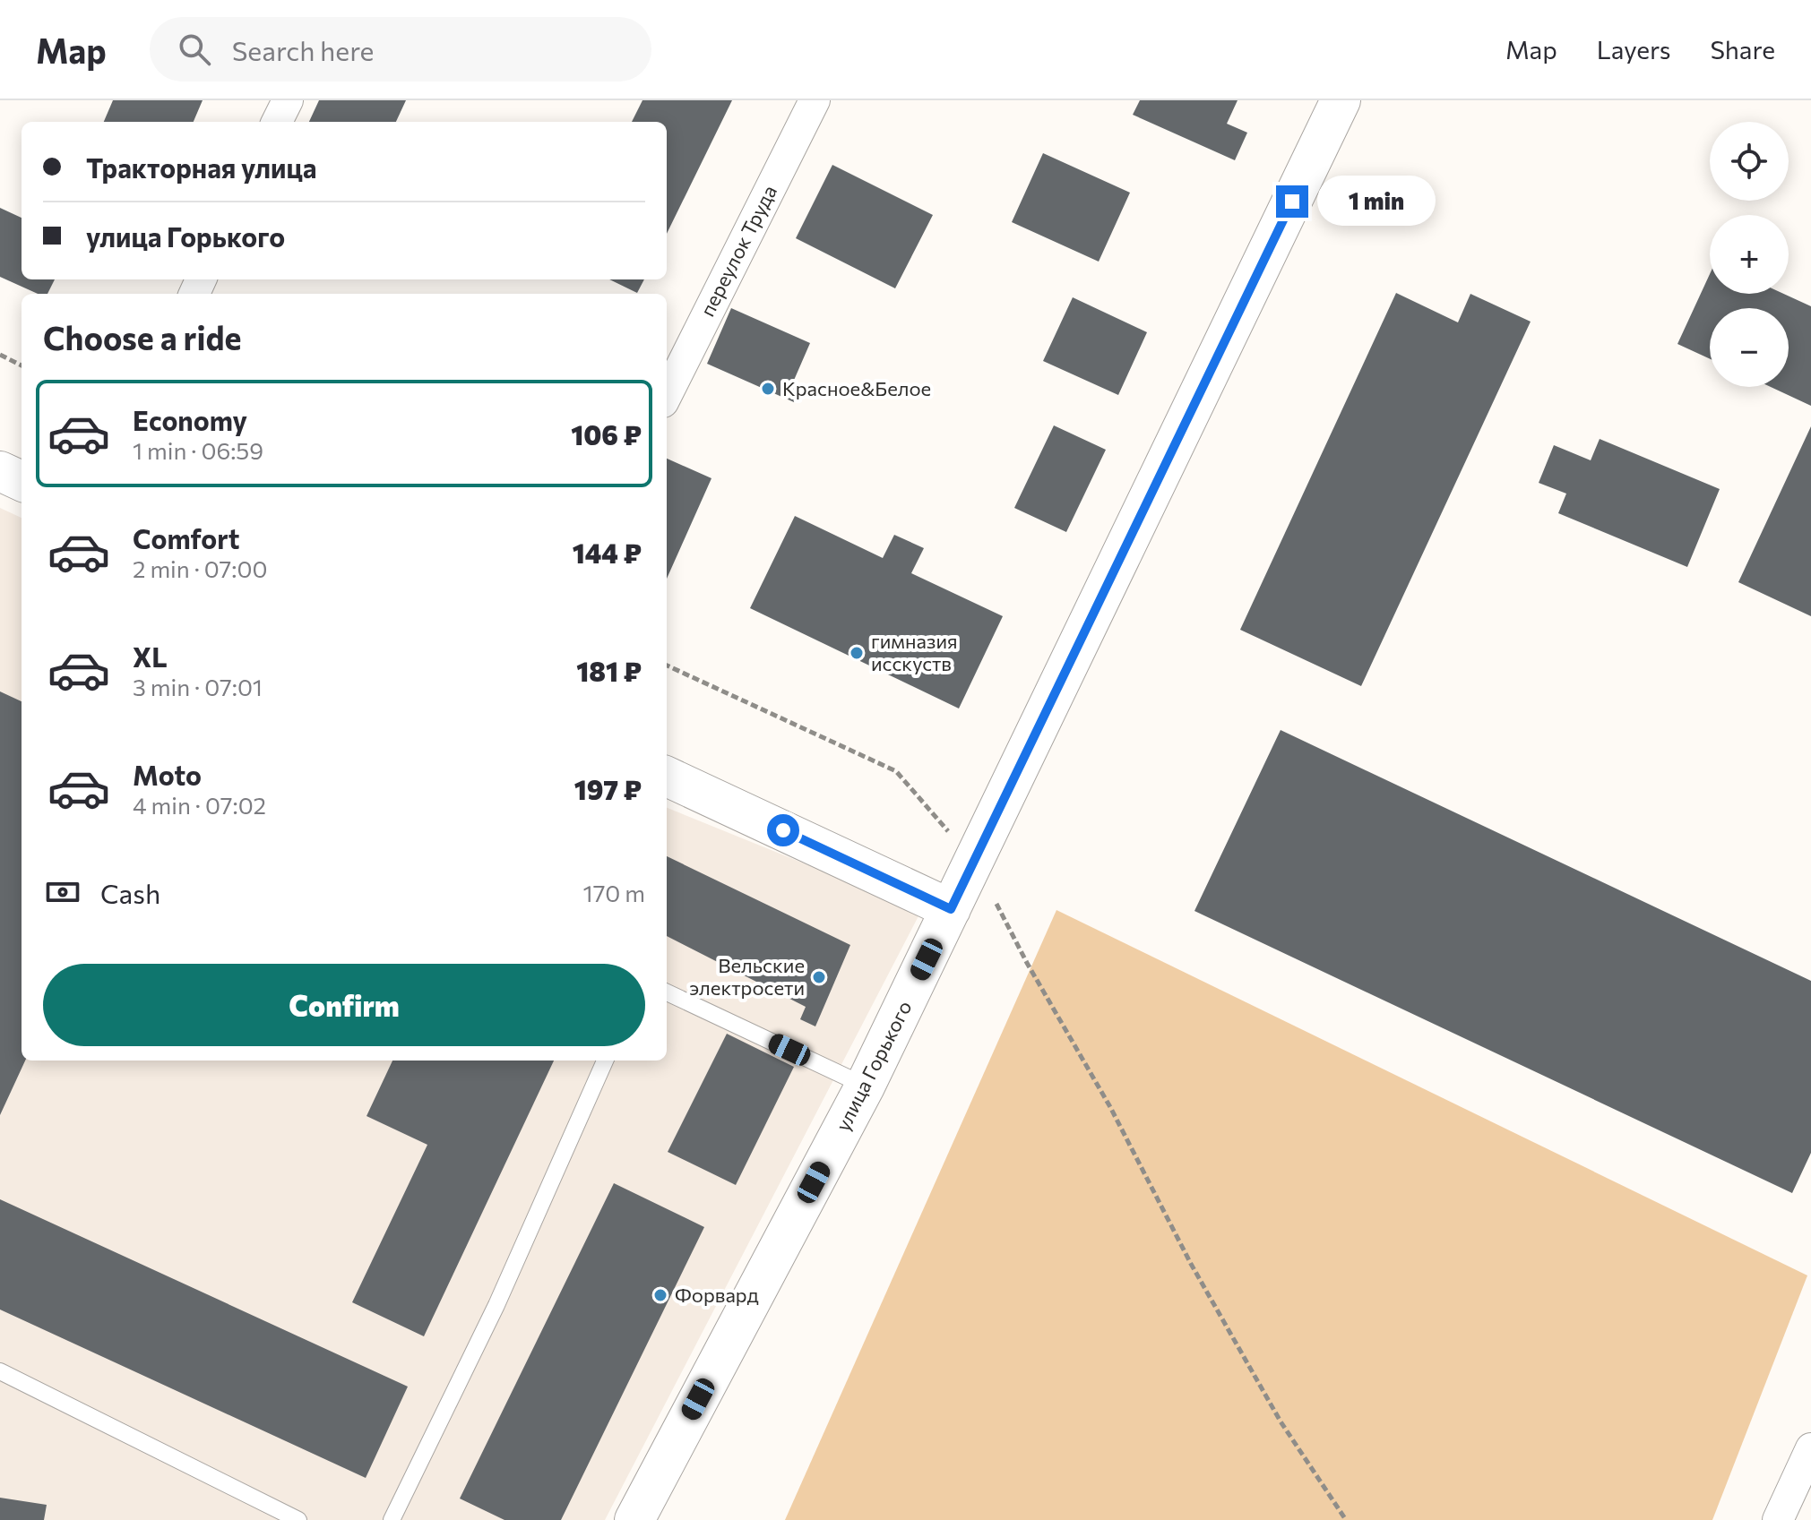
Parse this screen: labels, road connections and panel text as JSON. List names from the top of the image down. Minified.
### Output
{"streets":{"street":["переулок Труда","улица Горького"]},"places":["Красное&Белое","гимназия исскуств","Вельские электросети","Форвард"],"page":{"header":"Map","search":"Search here","nav":["Map","Layers","Share"],"map_buttons":["+","−"],"banner":["Тракторная улица","улица Горького"],"bubble":"1 min","heading":"Choose a ride","list":[{"name":"Economy","note":"1 min · 06:59","value":"106 ₽"},{"name":"Comfort","note":"2 min · 07:00","value":"144 ₽"},{"name":"XL","note":"3 min · 07:01","value":"181 ₽"},{"name":"Moto","note":"4 min · 07:02","value":"197 ₽"}],"pay":["Cash","170 m"],"buttons":"Confirm"}}
